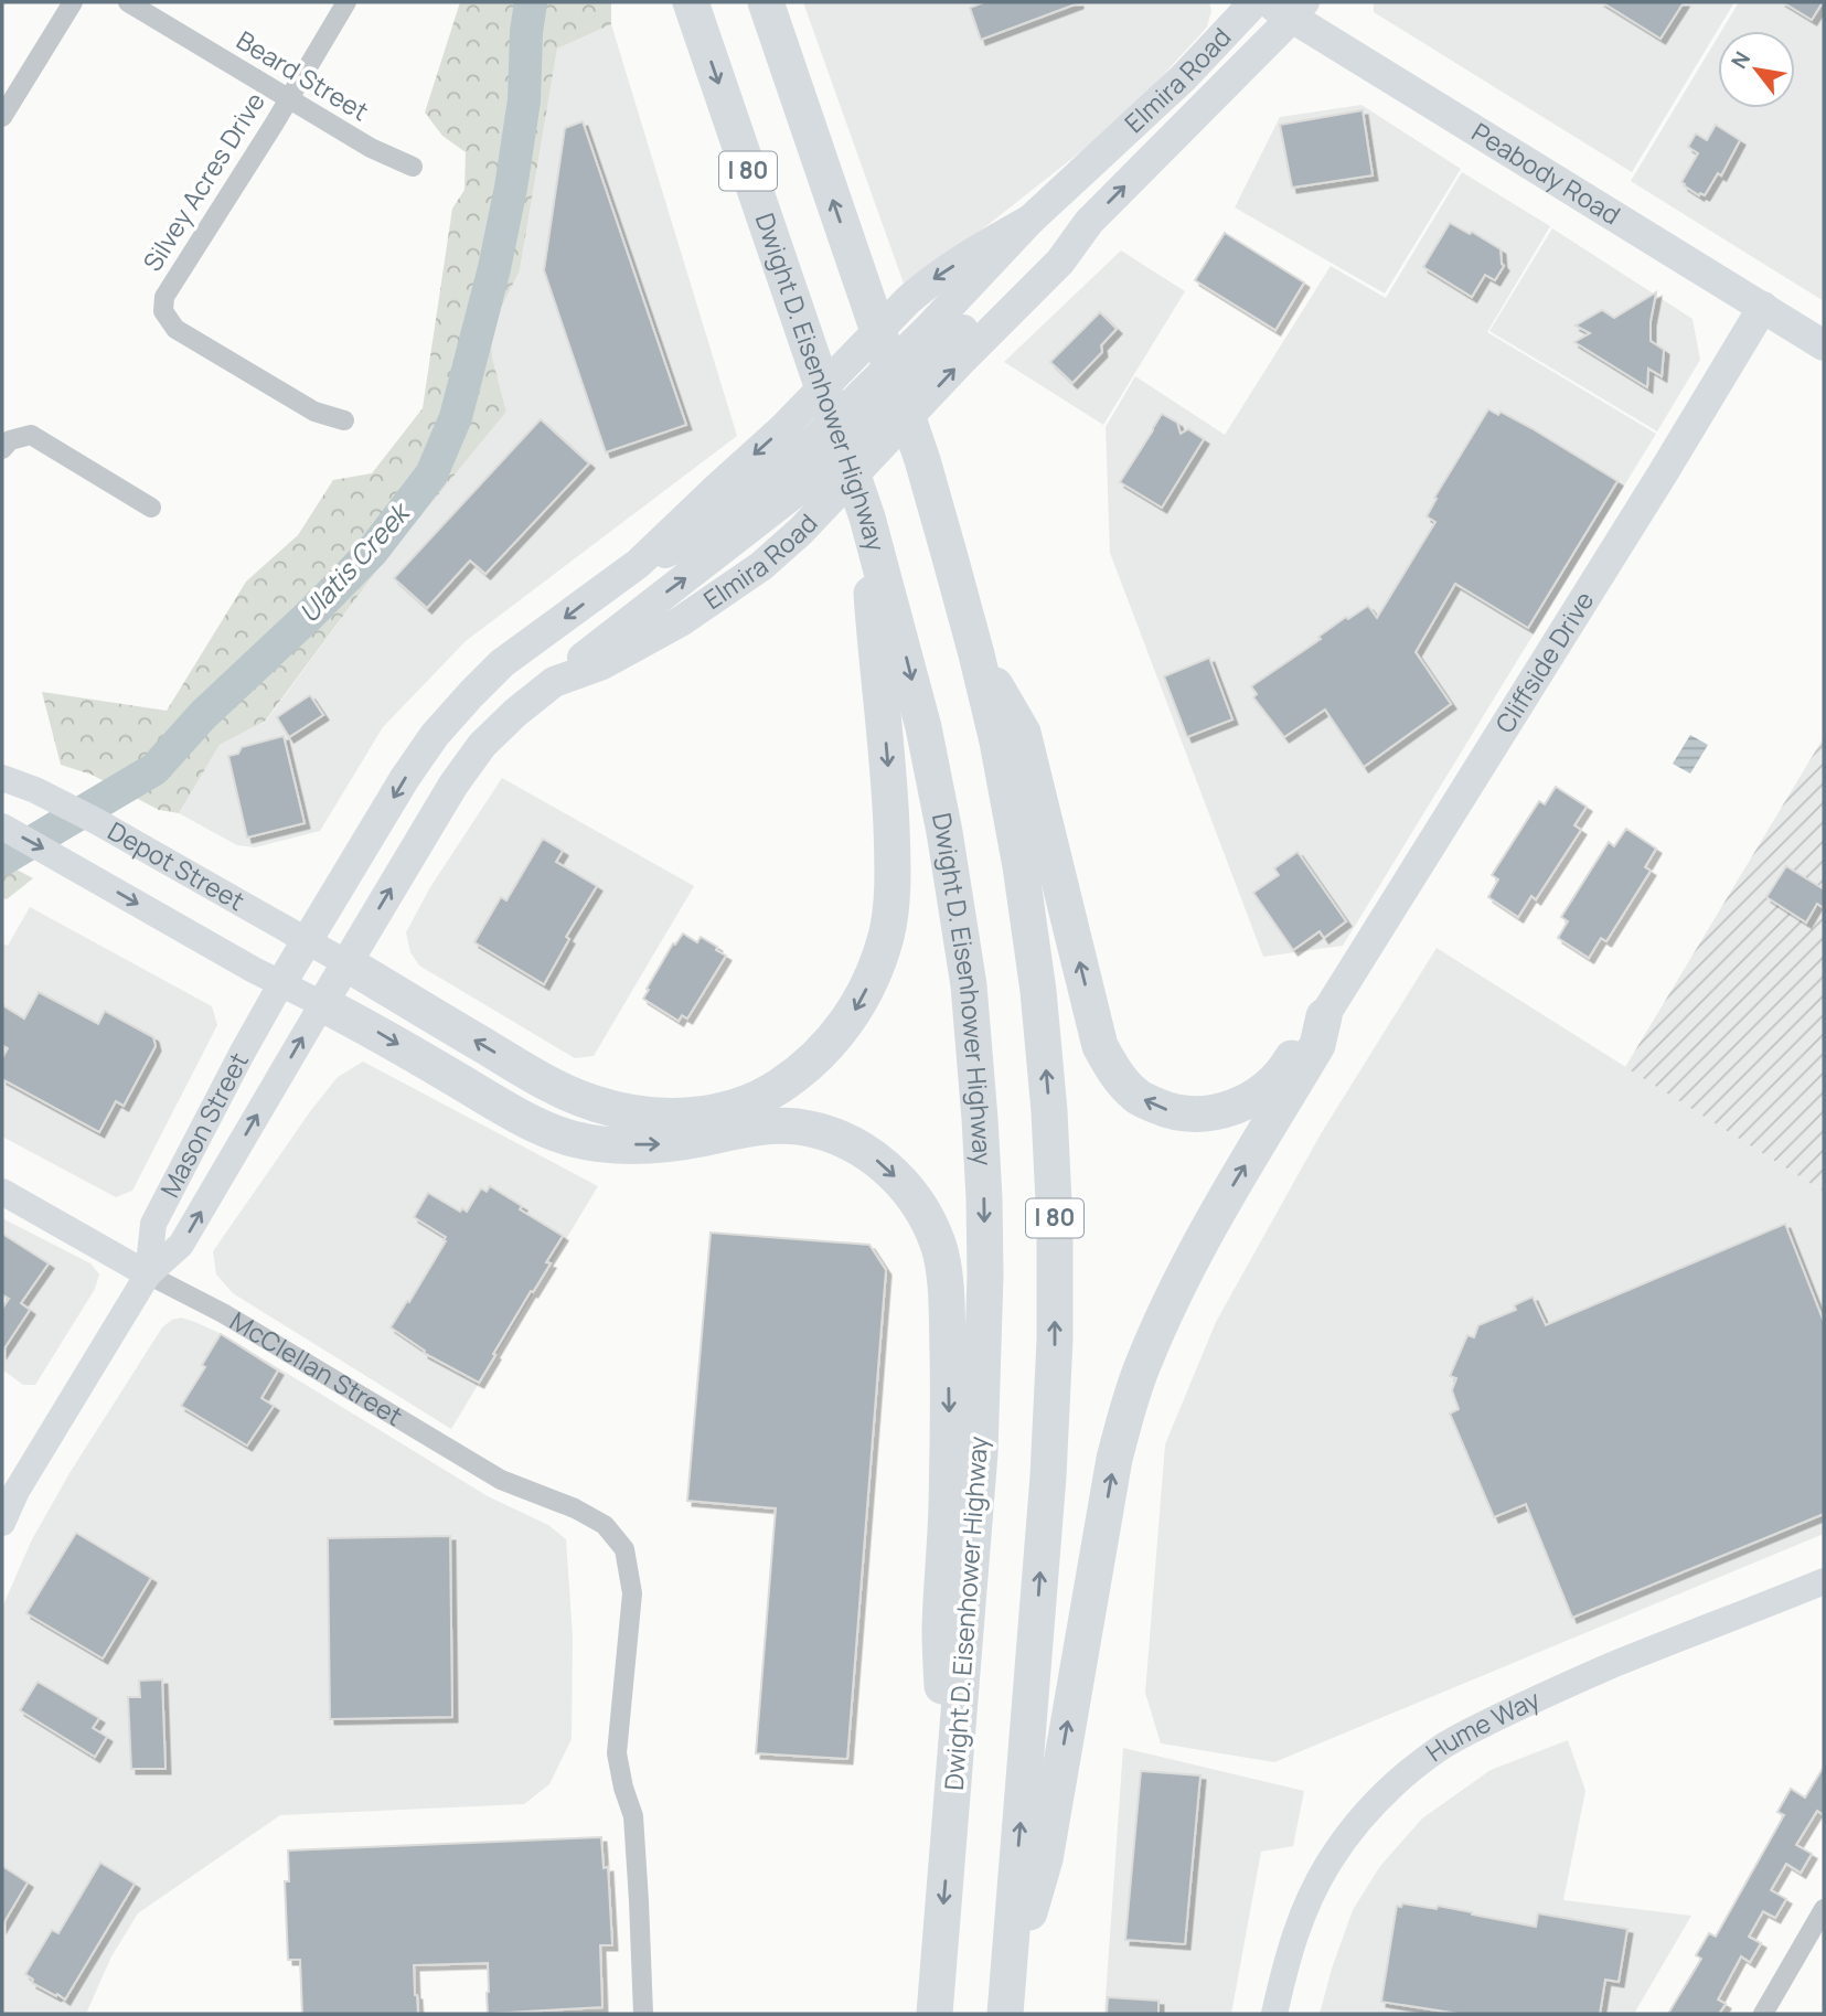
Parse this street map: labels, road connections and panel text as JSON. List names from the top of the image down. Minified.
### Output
{"streets":{"highway":["I 80","Dwight D. Eisenhower Highway"],"main road":["Elmira Road","Peabody Road","Cliffside Drive","Depot Street","Mason Street","McClellan Street","Hume Way"],"street":["Beard Street","Silvey Acres Drive"]},"crossings":[["Beard Street","Silvey Acres Drive"],["Elmira Road","Peabody Road"],["Elmira Road","Depot Street"],["Elmira Road","Mason Street"],["Peabody Road","Cliffside Drive"],["Depot Street","Mason Street"],["Mason Street","McClellan Street"]],"water":["Ulatis Creek"],"north":"top left"}
